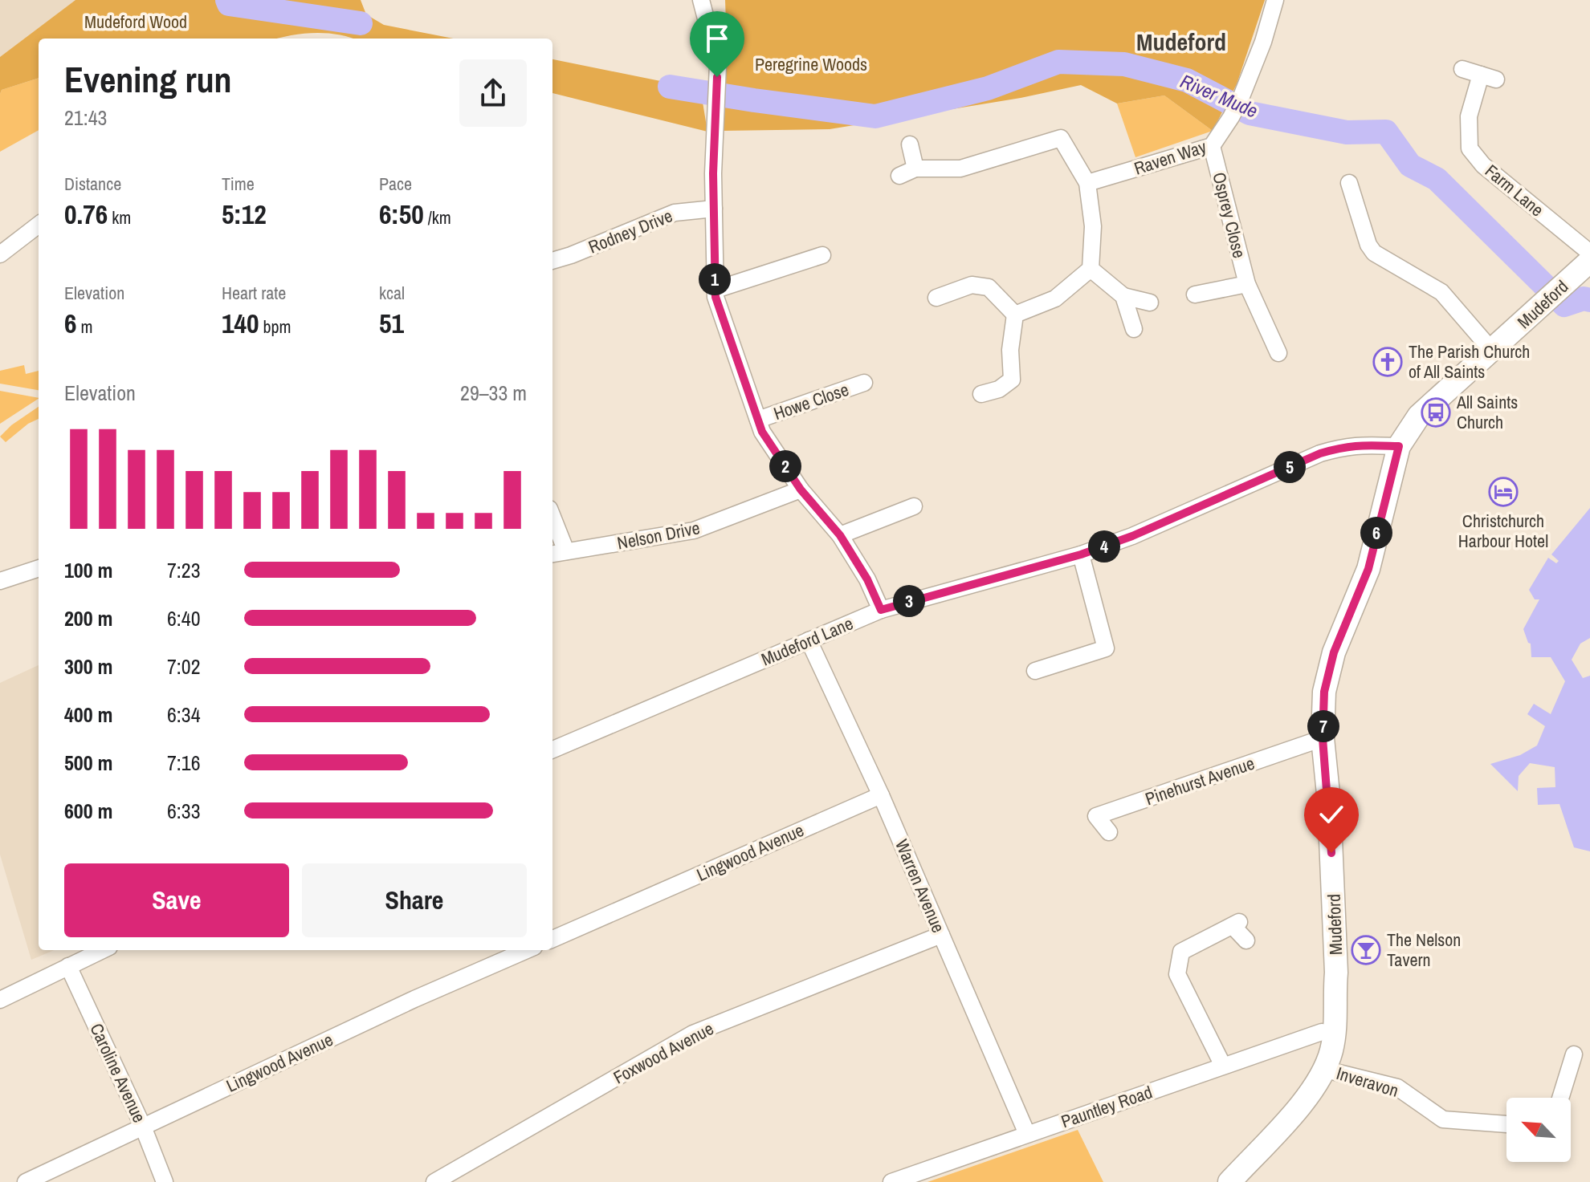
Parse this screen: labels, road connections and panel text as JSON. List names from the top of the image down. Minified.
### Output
{"streets":{"street":["Raven Way","Farm Lane","Osprey Close","Rodney Drive","Mudeford","Howe Close","Nelson Drive","Mudeford Lane","Pinehurst Avenue","Lingwood Avenue","Warren Avenue","Foxwood Avenue","Caroline Avenue","Inveravon","Pauntley Road"]},"crossings":[["Raven Way","Osprey Close"],["Mudeford","Mudeford Lane"],["Mudeford","Pinehurst Avenue"],["Mudeford","Inveravon"],["Mudeford Lane","Warren Avenue"],["Lingwood Avenue","Warren Avenue"],["Lingwood Avenue","Caroline Avenue"],["Warren Avenue","Foxwood Avenue"],["Warren Avenue","Pauntley Road"]],"districts":["Mudeford"],"water":["River Mude"],"parks":["Mudeford Wood","Peregrine Woods"],"places":{"church":["The Parish Church of All Saints"],"bus stop":["All Saints Church"],"hotel":["Christchurch Harbour Hotel"],"bar":["The Nelson Tavern"]},"north":"top left","page":{"heading":["Evening run","21:43"],"stats":[["Distance","0.76 km"],["Time","5:12"],["Pace","6:50 /km"],["Elevation","6 m"],["Heart rate","140 bpm"],["kcal","51"]],"pins":["1","2","5","6","4","3","7"],"chart":["Elevation","29–33 m"],"list":[{"name":"100 m","note":"7:23"},{"name":"200 m","note":"6:40"},{"name":"300 m","note":"7:02"},{"name":"400 m","note":"6:34"},{"name":"500 m","note":"7:16"},{"name":"600 m","note":"6:33"}],"buttons":["Save","Share"]}}
